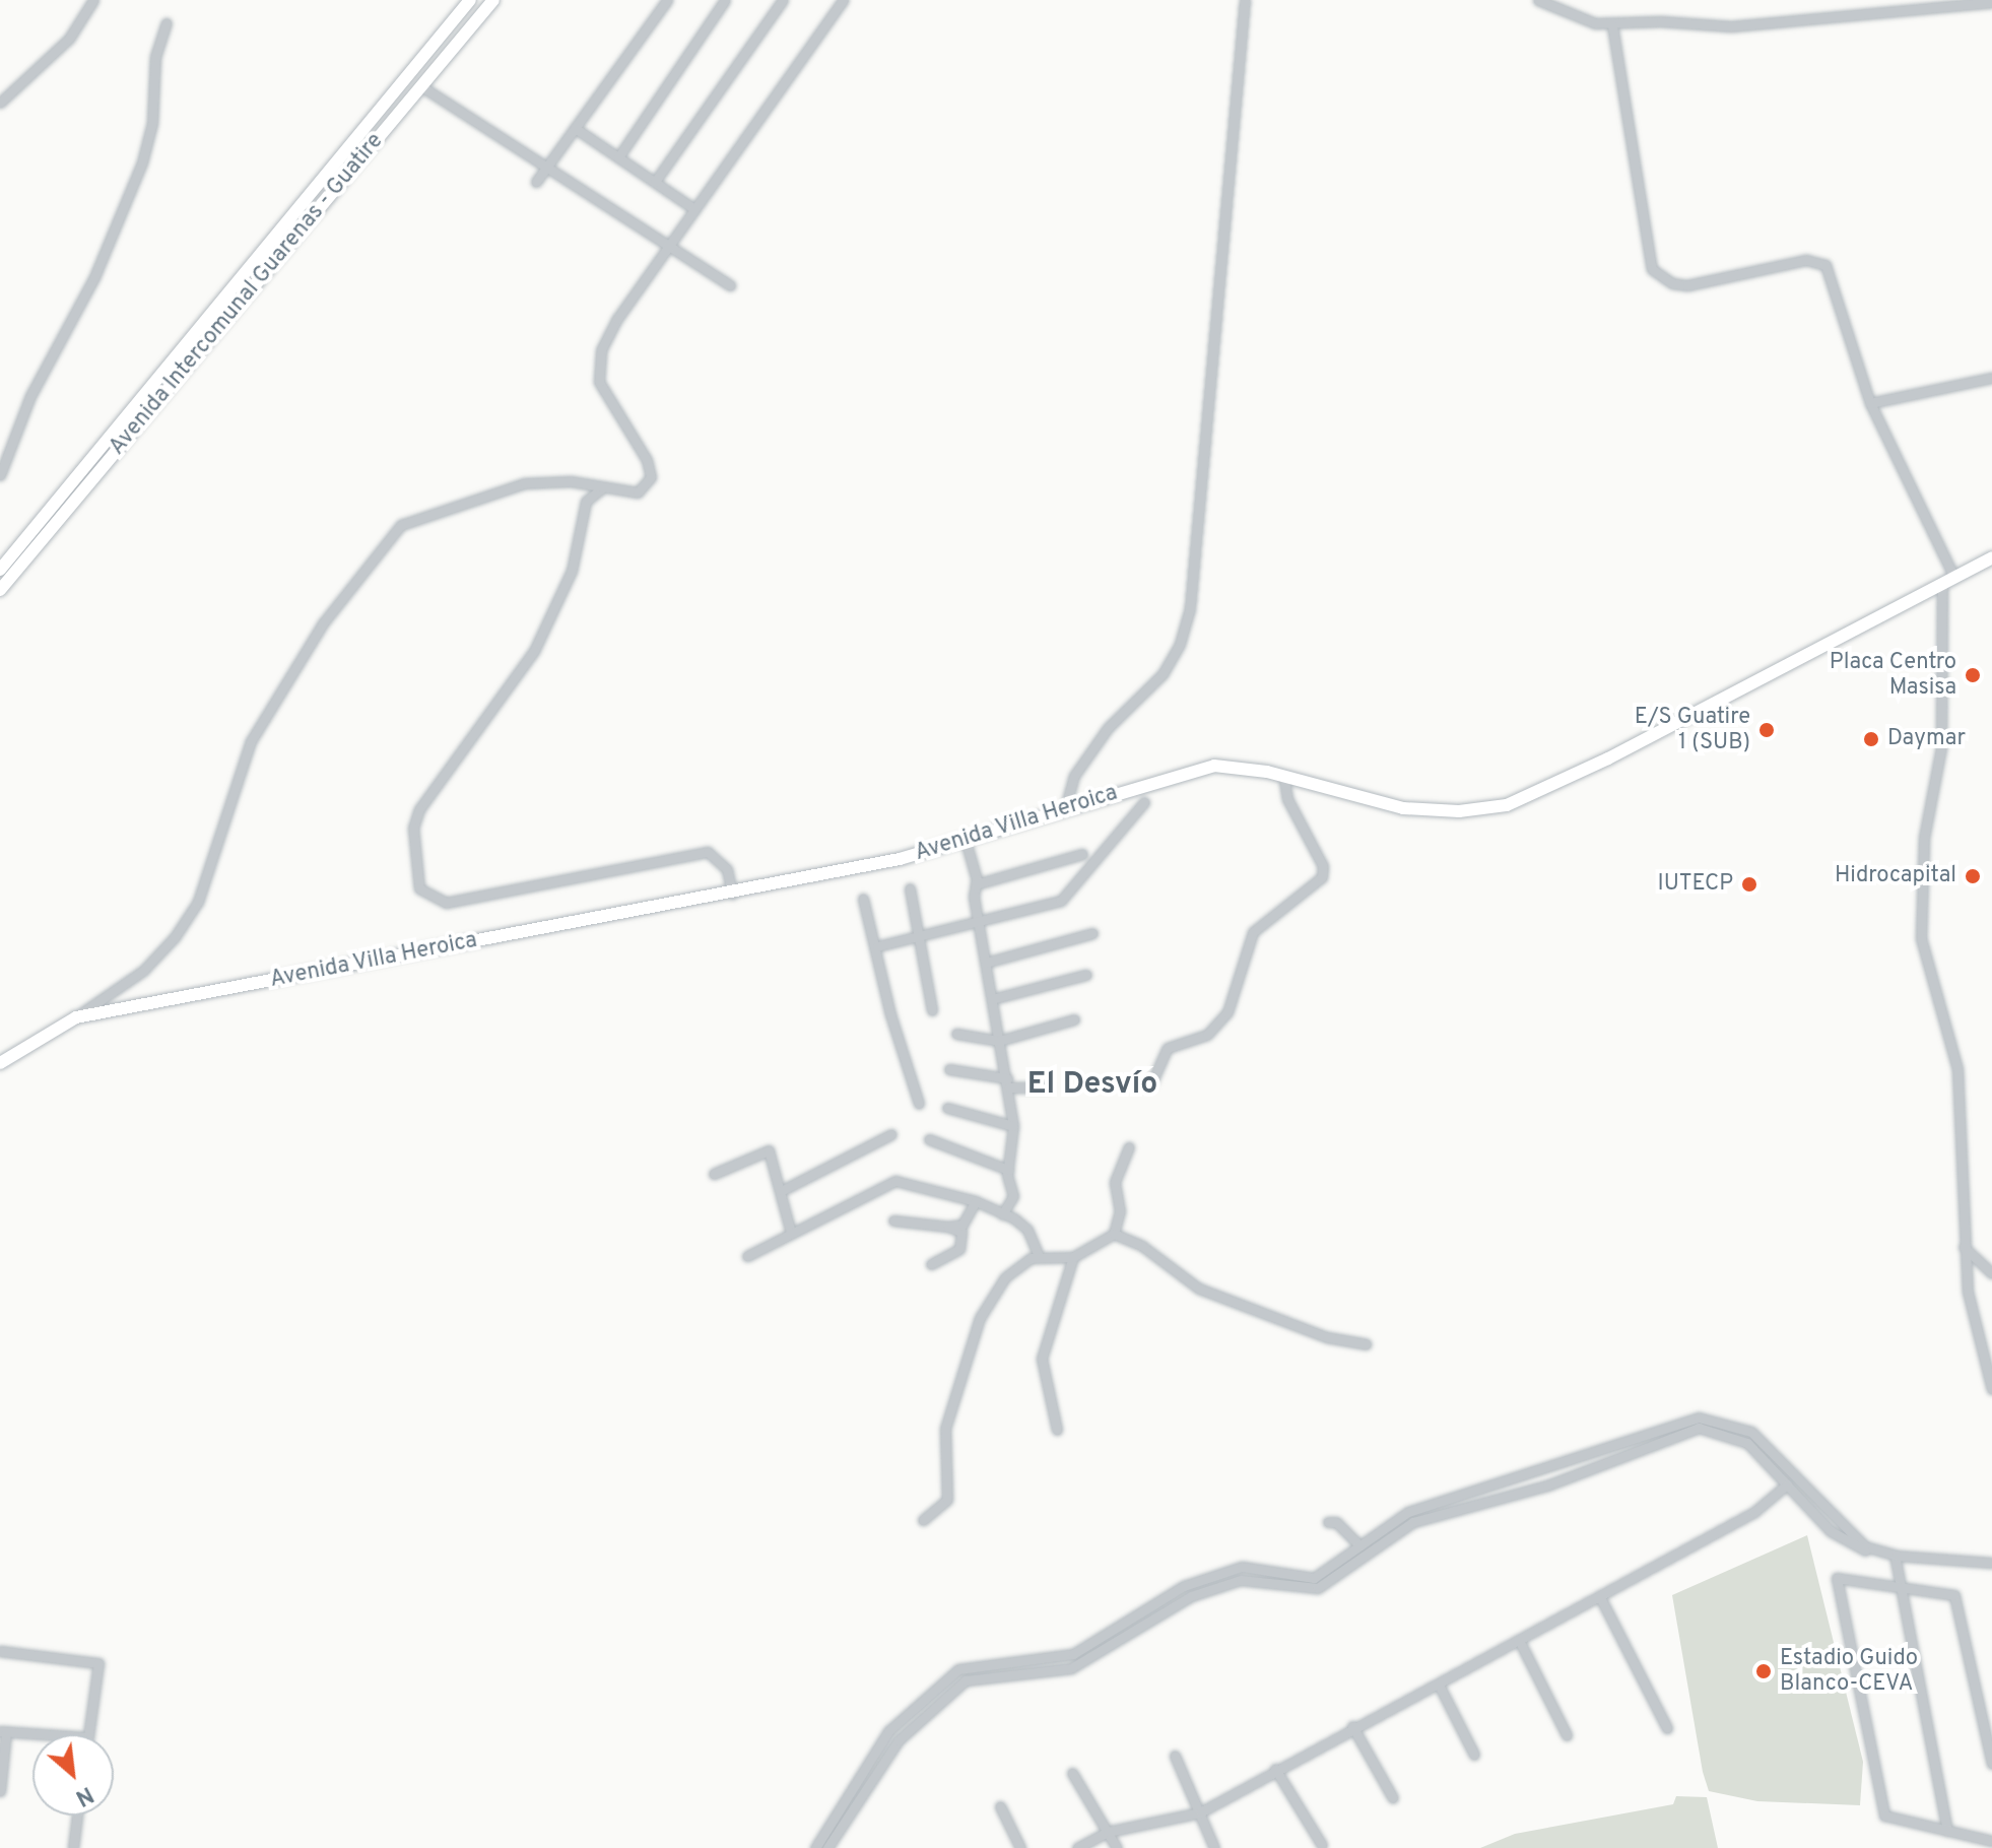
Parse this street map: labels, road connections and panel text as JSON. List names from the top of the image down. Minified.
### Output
{"streets":{"main road":["Avenida Intercomunal Guarenas - Guatire","Avenida Villa Heroica"]},"districts":["El Desvío"],"places":["Placa Centro Masisa","E/S Guatire 1 (SUB)","Daymar","Hidrocapital","IUTECP","Estadio Guido Blanco-CEVA"],"north":"bottom right"}
